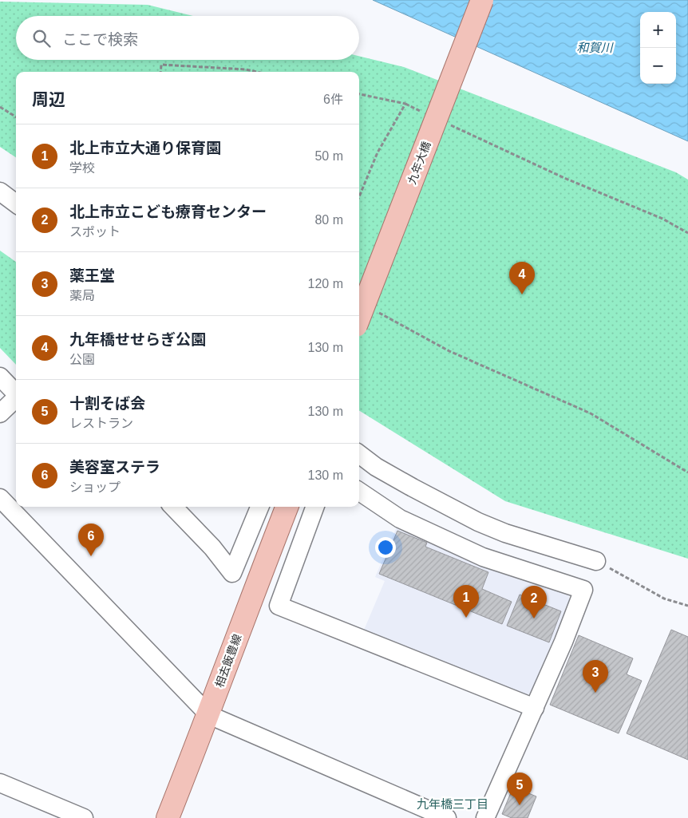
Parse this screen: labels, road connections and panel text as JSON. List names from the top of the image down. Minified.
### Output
{"streets":{"main road":["九年大橋","相去飯豊線"]},"districts":["九年橋三丁目"],"water":["和賀川"],"page":{"map_buttons":["+","−"],"search":"ここで検索","heading":["周辺","6件"],"list":[{"mark":"1","name":"北上市立大通り保育園","note":"学校","value":"50 m"},{"mark":"2","name":"北上市立こども療育センター","note":"スポット","value":"80 m"},{"mark":"3","name":"薬王堂","note":"薬局","value":"120 m"},{"mark":"4","name":"九年橋せせらぎ公園","note":"公園","value":"130 m"},{"mark":"5","name":"十割そば会","note":"レストラン","value":"130 m"},{"mark":"6","name":"美容室ステラ","note":"ショップ","value":"130 m"}],"pins":["4","6","1","2","3","5"]}}
